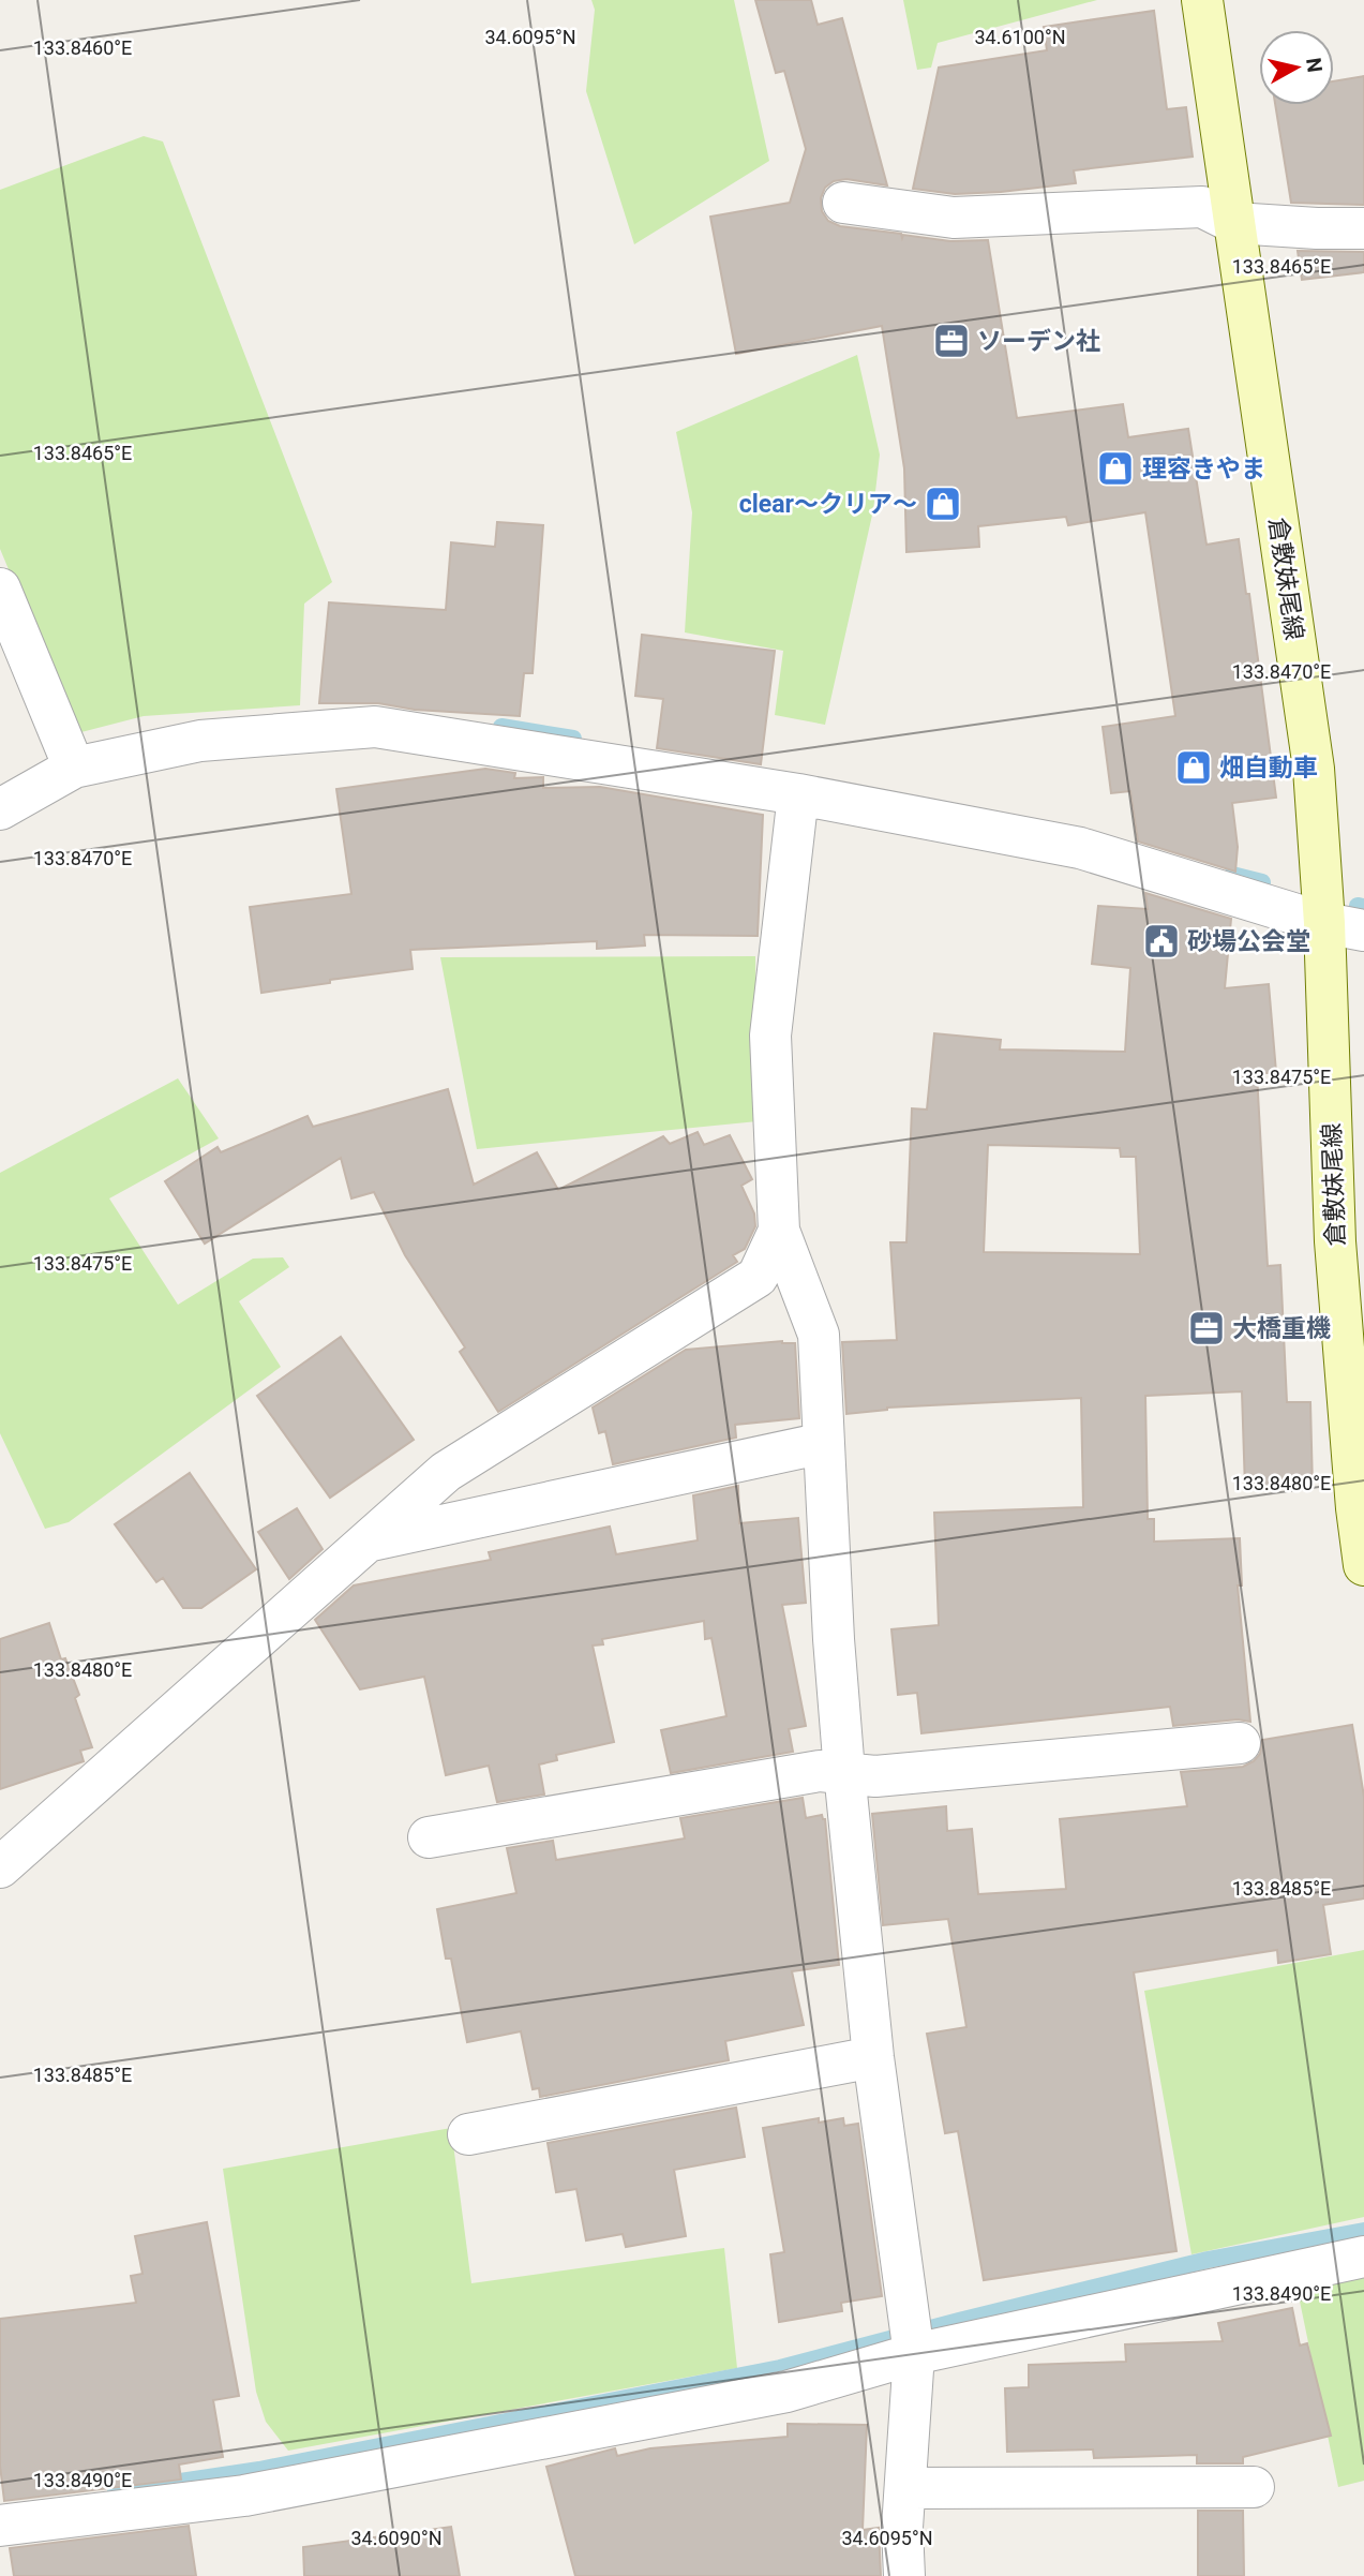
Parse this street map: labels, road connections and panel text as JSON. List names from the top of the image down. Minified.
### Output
{"streets":{"main road":["倉敷妹尾線"]},"places":{"office":["ソーデン社","大橋重機"],"shop":["理容きやま","clear～クリア～","畑自動車"],"public building":["砂場公会堂"]},"north":"right","coordinates":["34.6095°N","34.6100°N","133.8460°E","133.8465°E","133.8470°E","133.8475°E","133.8480°E","133.8485°E","133.8490°E","34.6090°N"]}
